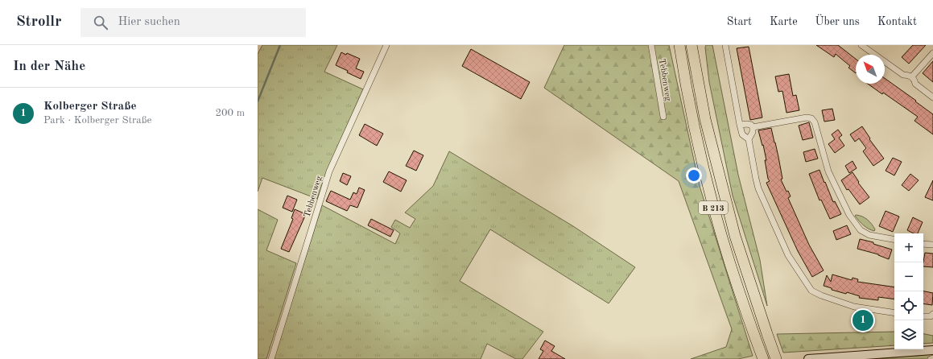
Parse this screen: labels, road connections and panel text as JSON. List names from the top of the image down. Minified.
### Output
{"streets":{"highway":["B 213"],"street":["Tebbenweg"]},"north":"top left","page":{"header":"Strollr","search":"Hier suchen","nav":["Start","Karte","Über uns","Kontakt"],"heading":"In der Nähe","list":[{"mark":"1","name":"Kolberger Straße","note":"Park · Kolberger Straße","value":"200 m"}],"map_buttons":["+","−"],"pins":"1"}}
